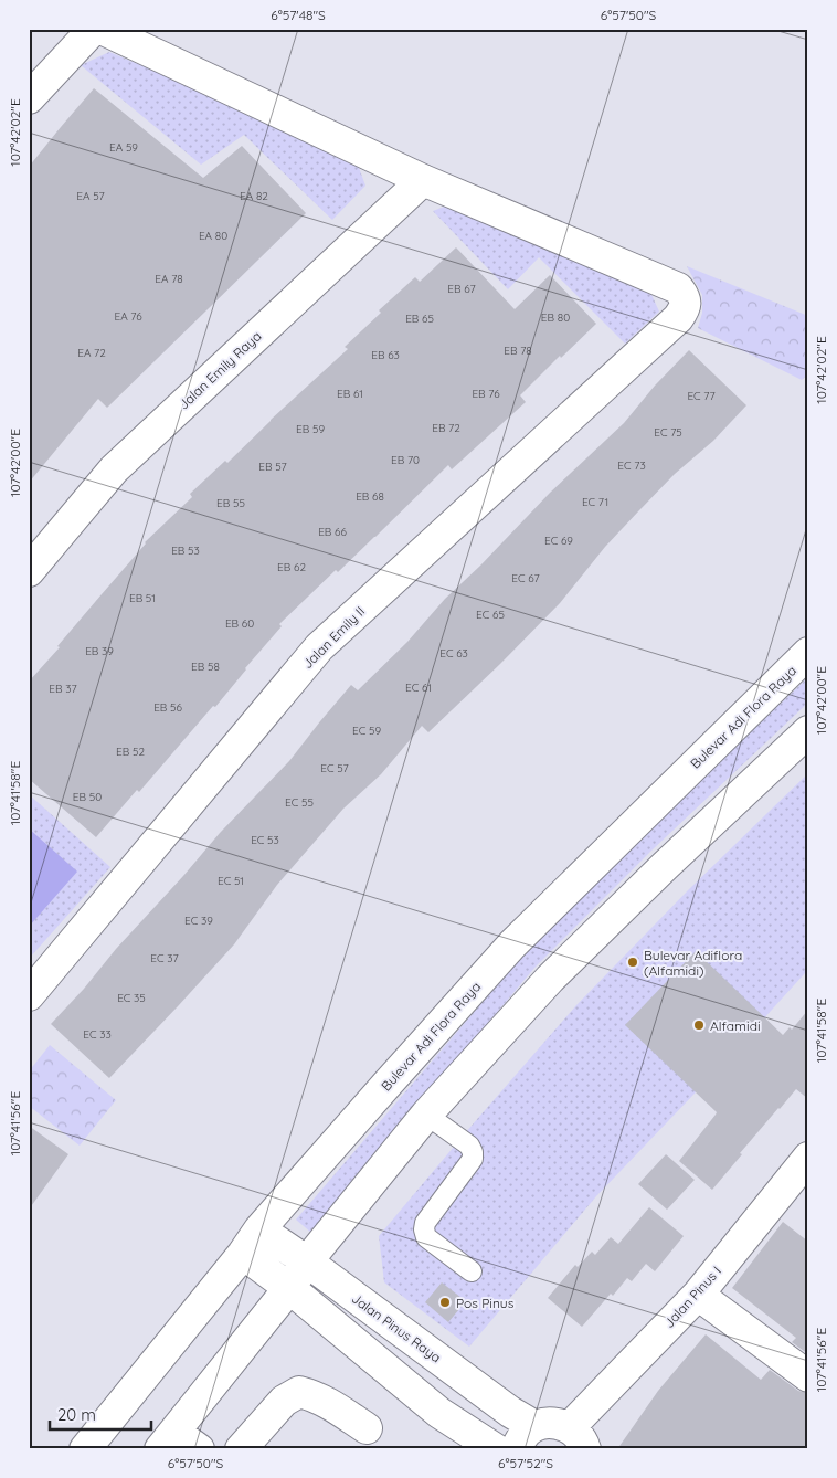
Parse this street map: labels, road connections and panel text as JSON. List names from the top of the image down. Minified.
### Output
{"streets":{"street":["Jalan Emily Raya","Jalan Emily II","Bulevar Adi Flora Raya","Jalan Pinus I","Jalan Pinus Raya"]},"crossings":[["Jalan Emily Raya","Jalan Emily II"],["Bulevar Adi Flora Raya","Jalan Pinus Raya"]],"places":["Bulevar Adiflora (Alfamidi)","Alfamidi","Pos Pinus"],"house_numbers":["EA 59","EA 57","EA 82","EA 80","EA 78","EB 67","EA 76","EB 80","EB 65","EB 78","EA 72","EB 63","EB 61","EB 76","EC 77","EB 72","EB 59","EC 75","EB 70","EC 73","EB 57","EB 68","EC 71","EB 55","EB 66","EC 69","EB 53","EB 62","EC 67","EB 51","EC 65","EB 60","EB 39","EC 63","EB 58","EC 61","EB 37","EB 56","EC 59","EB 52","EC 57","EB 50","EC 55","EC 53","EC 51","EC 39","EC 37","EC 35","EC 33"],"scale_bar":"20 m","coordinates":["6°57'48\"S","6°57'50\"S","107°42'02\"E","107°42'00\"E","107°41'58\"E","107°41'56\"E","6°57'52\"S"]}
